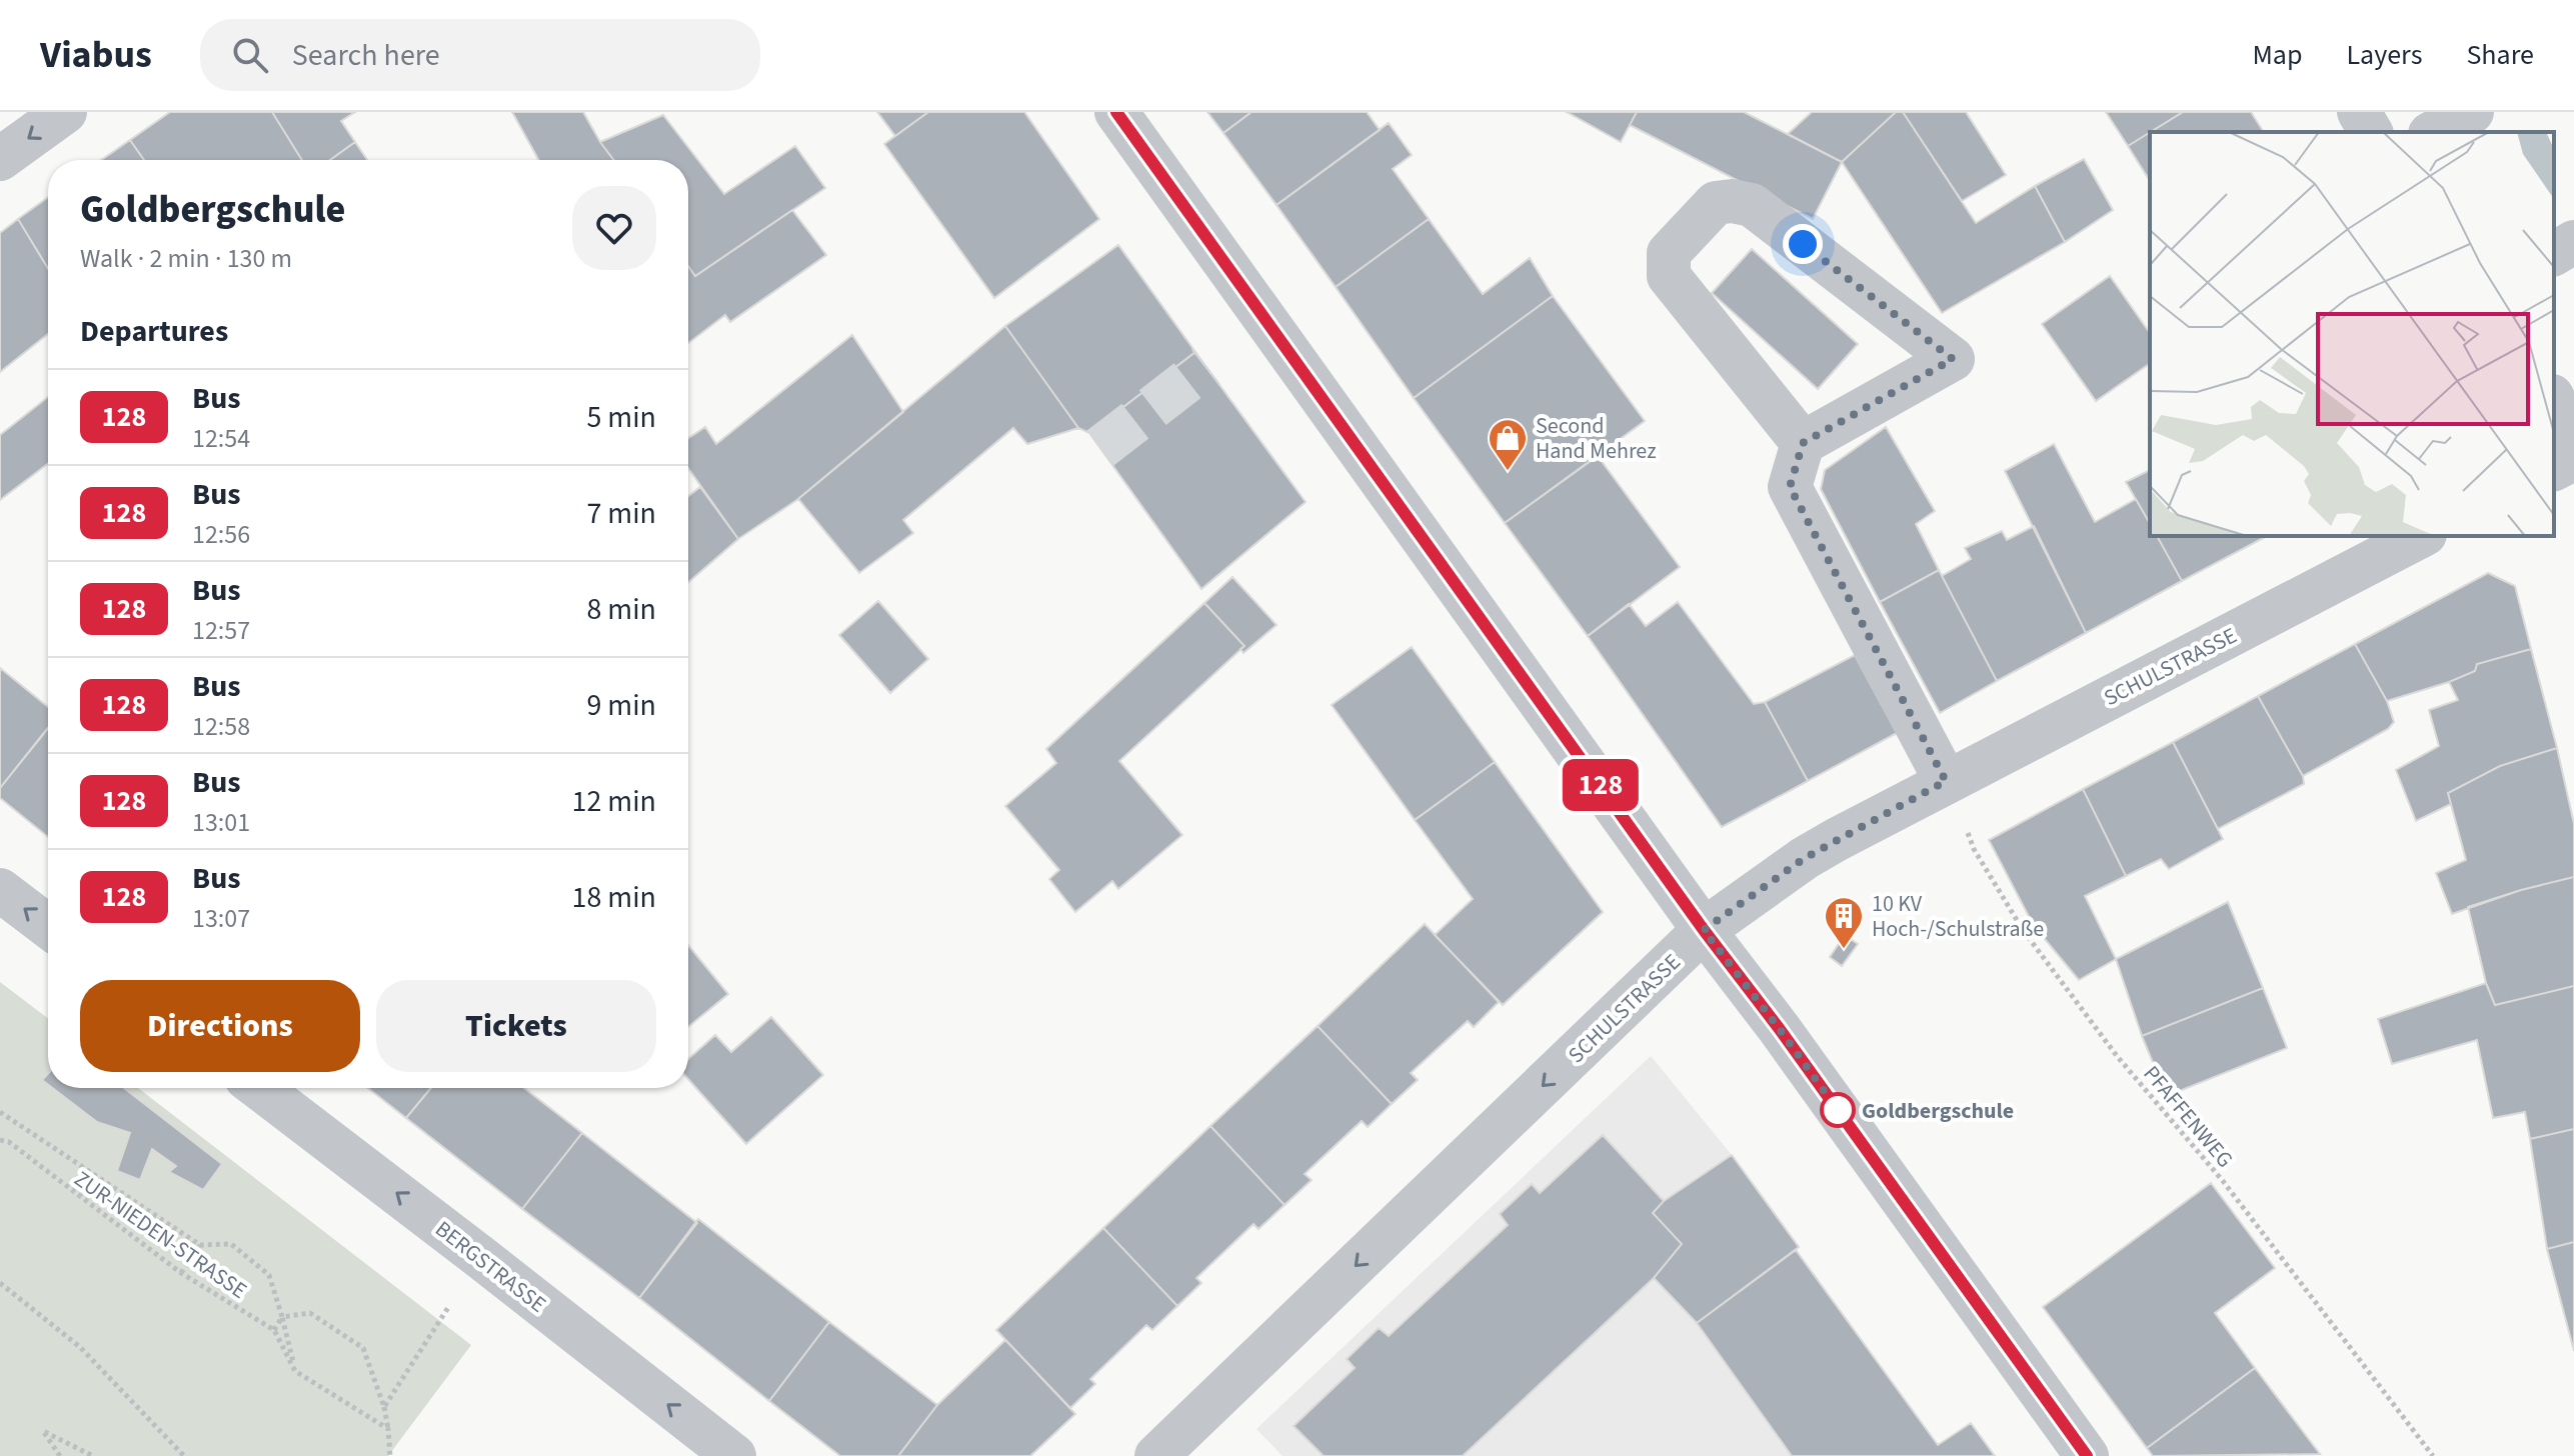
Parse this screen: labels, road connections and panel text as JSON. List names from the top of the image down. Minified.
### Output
{"streets":{"street":["SCHULSTRASSE","BERGSTRASSE"],"path":["PFAFFENWEG","ZUR-NIEDEN-STRASSE"]},"crossings":[["SCHULSTRASSE","PFAFFENWEG"]],"one_way":["SCHULSTRASSE","BERGSTRASSE"],"places":{"shop":["Second Hand Mehrez"],"building":["10 KV Hoch-/Schulstraße"],"other":["Goldbergschule"]},"lines":["bus line 128"],"page":{"header":"Viabus","search":"Search here","nav":["Map","Layers","Share"],"on_map":"128","heading":[["Goldbergschule","Walk · 2 min · 130 m"],"Departures"],"list":[{"mark":"128","name":"Bus","note":"12:54","value":"5 min"},{"mark":"128","name":"Bus","note":"12:56","value":"7 min"},{"mark":"128","name":"Bus","note":"12:57","value":"8 min"},{"mark":"128","name":"Bus","note":"12:58","value":"9 min"},{"mark":"128","name":"Bus","note":"13:01","value":"12 min"},{"mark":"128","name":"Bus","note":"13:07","value":"18 min"}],"buttons":["Directions","Tickets"]}}
